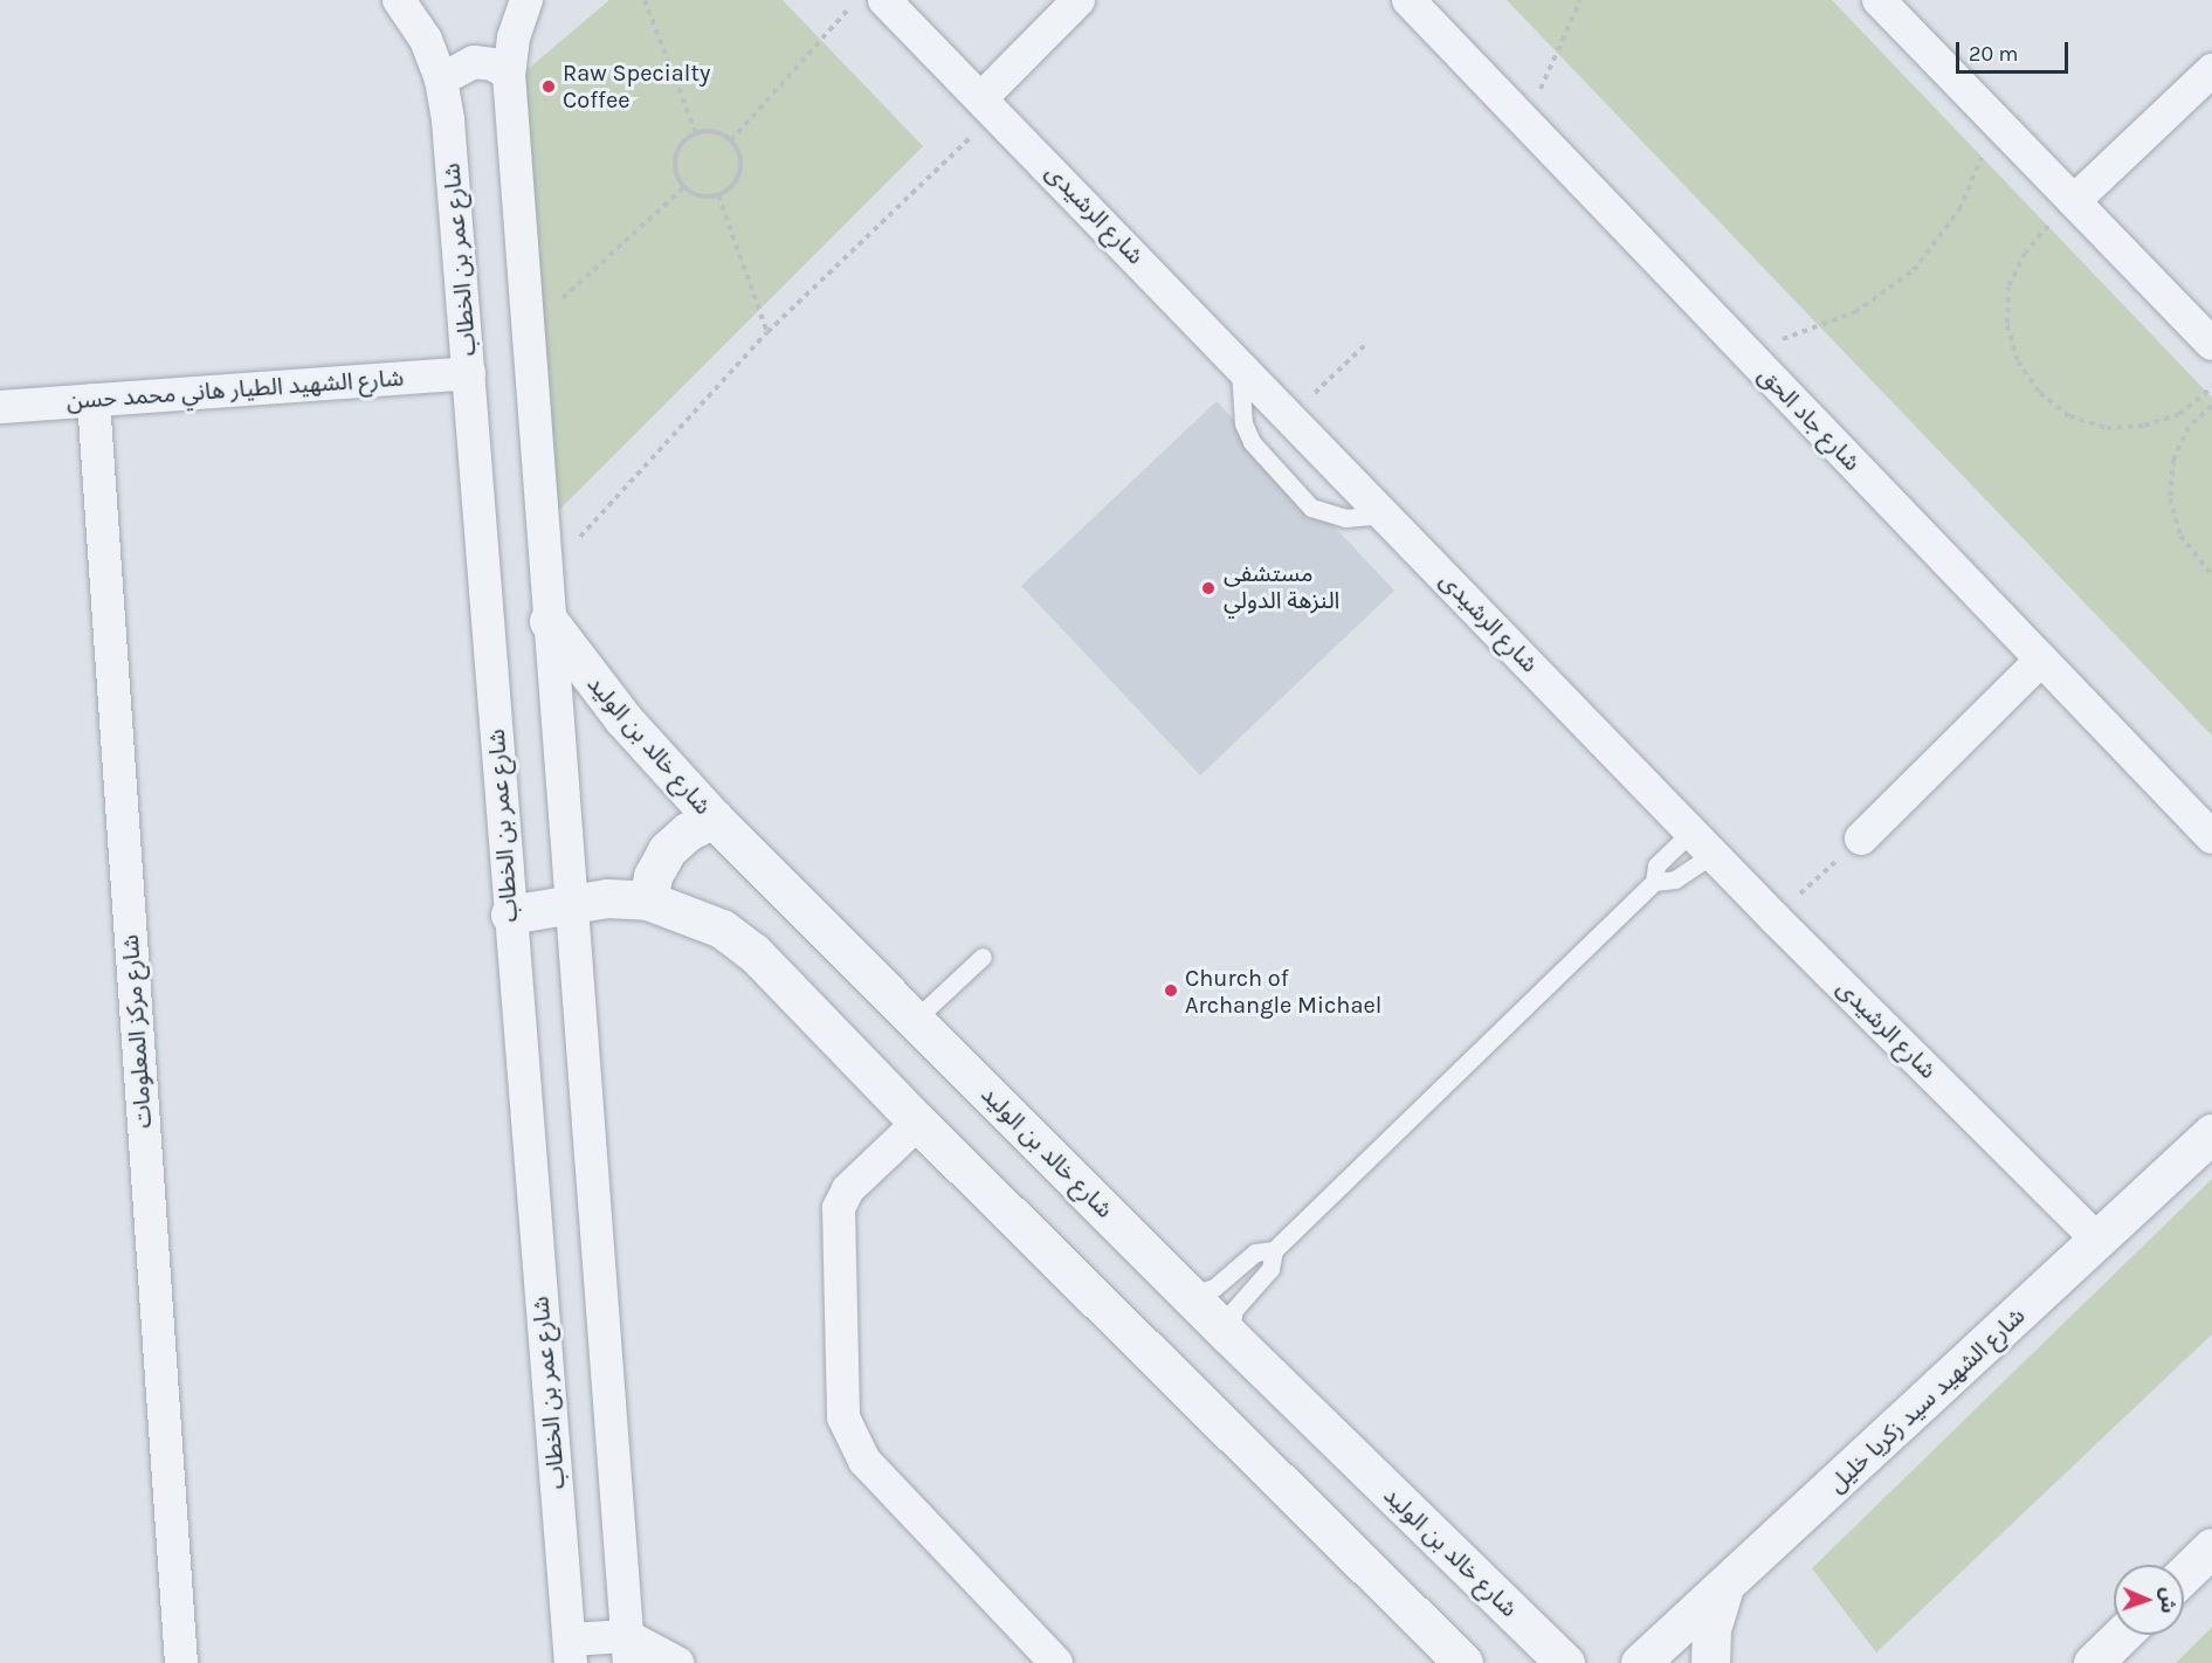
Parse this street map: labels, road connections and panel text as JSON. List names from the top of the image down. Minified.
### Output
{"streets":{"street":["شارع الرشيدى","شارع عمر بن الخطاب","شارع الشهيد الطيار هاني محمد حسن","شارع جاد الحق","شارع خالد بن الوليد","شارع مركز المعلومات","شارع الشهيد سيد زكريا خليل"]},"crossings":[["شارع الرشيدى","شارع الشهيد سيد زكريا خليل"],["شارع عمر بن الخطاب","شارع الشهيد الطيار هاني محمد حسن"],["شارع الشهيد الطيار هاني محمد حسن","شارع مركز المعلومات"]],"places":["Raw Specialty Coffee","مستشفى النزهة الدولي","Church of Archangle Michael"],"scale_bar":"20 m","north":"right"}
